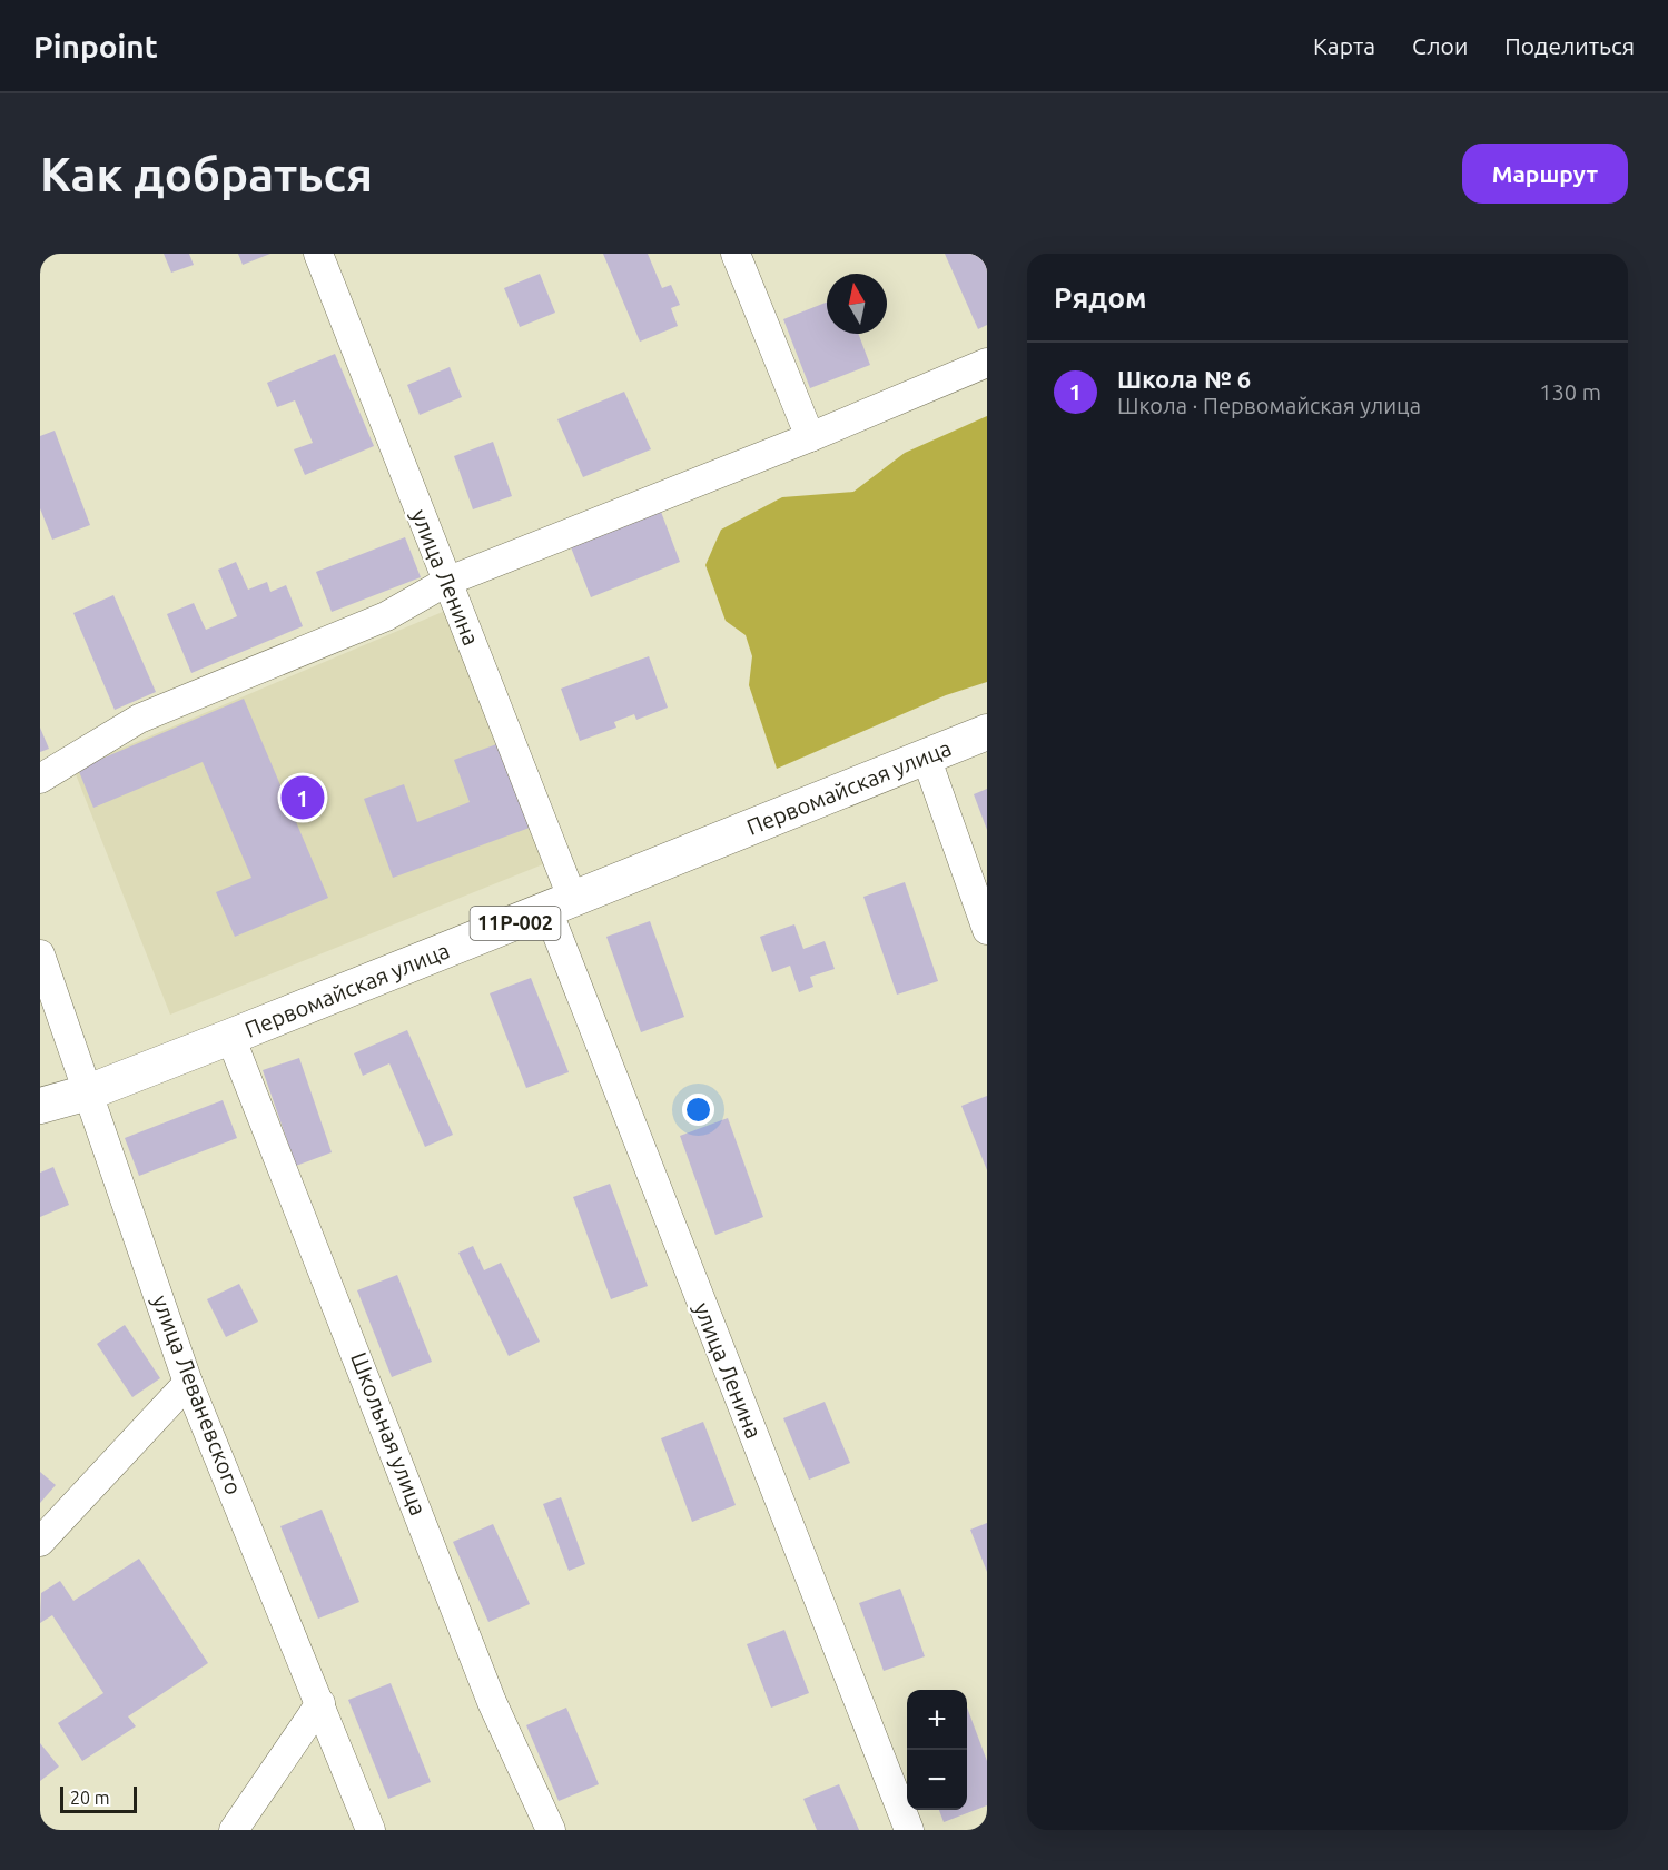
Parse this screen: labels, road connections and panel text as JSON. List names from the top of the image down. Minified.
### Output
{"streets":{"main road":["Первомайская улица","11Р-002"],"street":["улица Ленина","улица Леваневского","Школьная улица"]},"crossings":[["улица Ленина","Первомайская улица"],["Первомайская улица","улица Леваневского"],["Первомайская улица","Школьная улица"]],"scale_bar":"20 m","north":"top","page":{"header":"Pinpoint","nav":["Карта","Слои","Поделиться"],"buttons":"Маршрут","title":"Как добраться","heading":"Рядом","list":[{"mark":"1","name":"Школа № 6","note":"Школа · Первомайская улица","value":"130 m"}],"pins":"1","map_buttons":["+","−"],"scale":"20 m"}}
